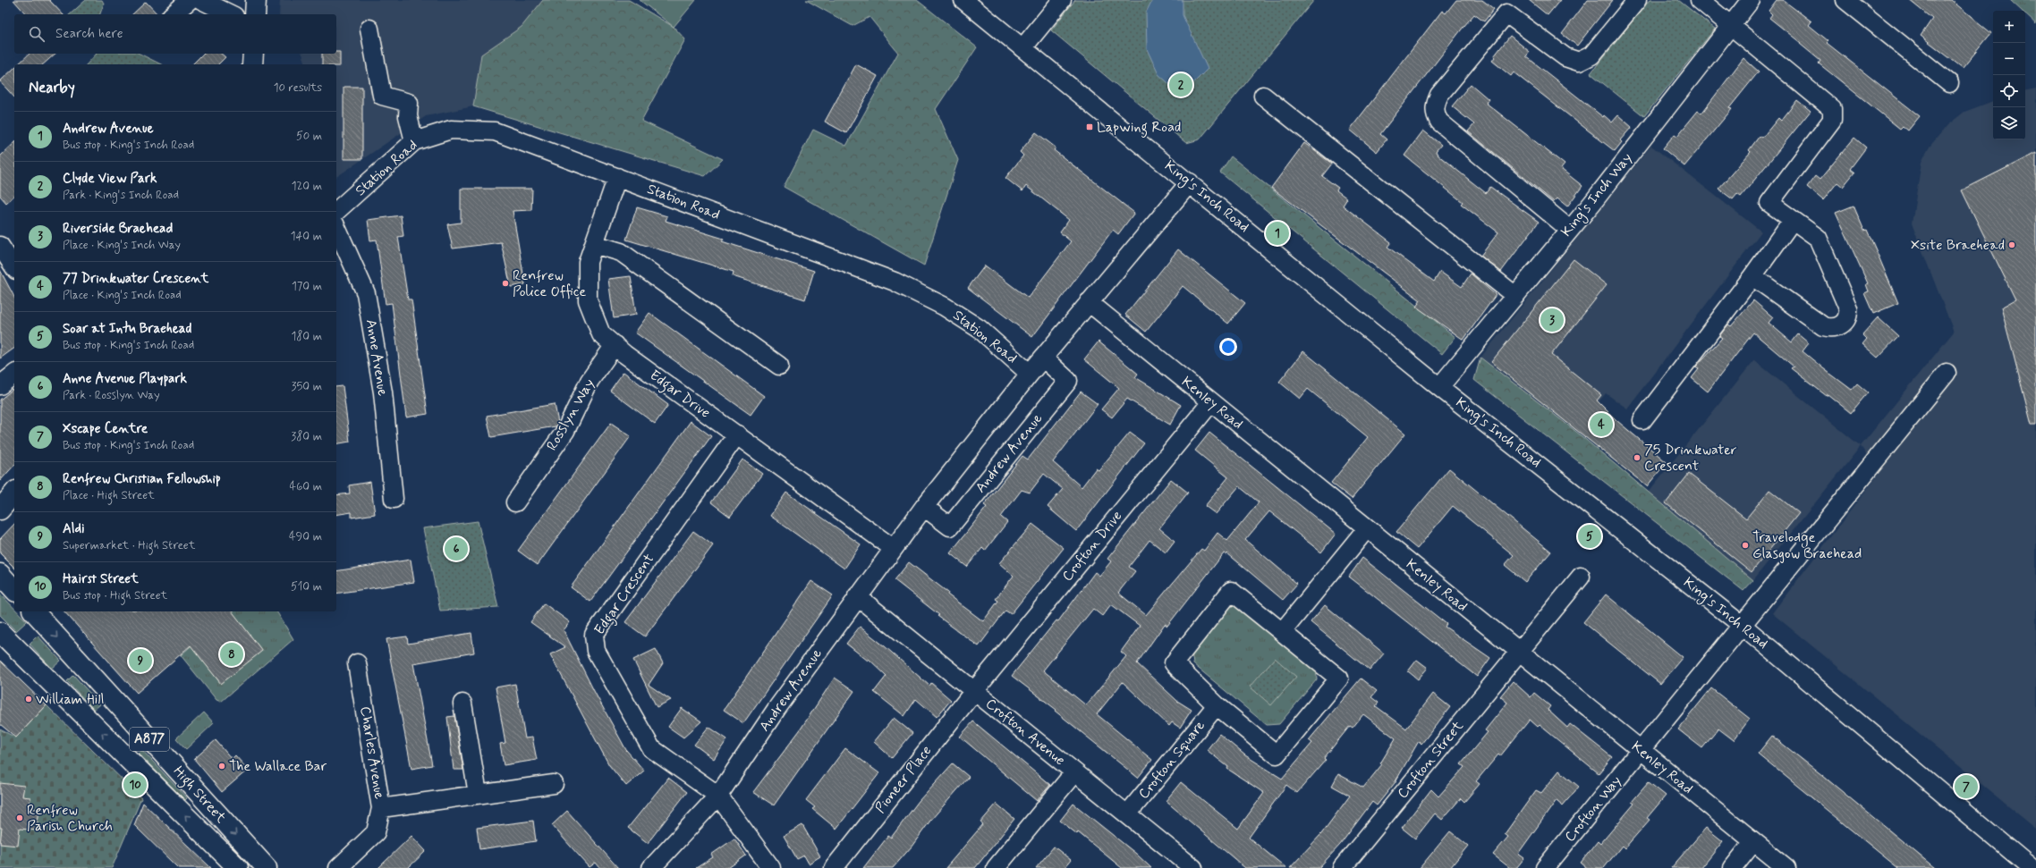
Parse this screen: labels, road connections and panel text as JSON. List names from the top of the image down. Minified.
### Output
{"streets":{"main road":["A877","High Street"],"street":["Station Road","King's Inch Way","King's Inch Road","Anne Avenue","Edgar Drive","Kenley Road","Rosslyn Way","Andrew Avenue","Crofton Drive","Edgar Crescent","Crofton Avenue","Charles Avenue","Crofton Square","Crofton Street","Pioneer Place","Crofton Way"]},"crossings":[["Station Road","Edgar Drive"],["Station Road","Andrew Avenue"],["King's Inch Way","King's Inch Road"],["King's Inch Road","Andrew Avenue"],["King's Inch Road","Crofton Way"],["Edgar Drive","Rosslyn Way"],["Edgar Drive","Andrew Avenue"],["Edgar Drive","Edgar Crescent"],["Kenley Road","Andrew Avenue"],["Kenley Road","Crofton Drive"],["Kenley Road","Crofton Street"],["Kenley Road","Crofton Way"],["Andrew Avenue","Edgar Crescent"],["Andrew Avenue","Crofton Avenue"],["Crofton Drive","Crofton Avenue"],["Crofton Drive","Pioneer Place"],["Crofton Avenue","Crofton Square"],["Crofton Avenue","Pioneer Place"]],"places":{"transit":["Lapwing Road"],"other":["Xsite Braehead","Renfrew Police Office","75 Drinkwater Crescent","Travelodge Glasgow Braehead","William Hill","The Wallace Bar","Renfrew Parish Church"]},"page":{"map_buttons":["+","−"],"search":"Search here","heading":["Nearby","10 results"],"pins":["2","1","3","4","5","6","8","9","10","7"],"list":[{"mark":"1","name":"Andrew Avenue","note":"Bus stop · King's Inch Road","value":"50 m"},{"mark":"2","name":"Clyde View Park","note":"Park · King's Inch Road","value":"120 m"},{"mark":"3","name":"Riverside Braehead","note":"Place · King's Inch Way","value":"140 m"},{"mark":"4","name":"77 Drinkwater Crescent","note":"Place · King's Inch Road","value":"170 m"},{"mark":"5","name":"Soar at Intu Braehead","note":"Bus stop · King's Inch Road","value":"180 m"},{"mark":"6","name":"Anne Avenue Playpark","note":"Park · Rosslyn Way","value":"350 m"},{"mark":"7","name":"Xscape Centre","note":"Bus stop · King's Inch Road","value":"380 m"},{"mark":"8","name":"Renfrew Christian Fellowship","note":"Place · High Street","value":"460 m"},{"mark":"9","name":"Aldi","note":"Supermarket · High Street","value":"490 m"},{"mark":"10","name":"Hairst Street","note":"Bus stop · High Street","value":"510 m"}]}}
